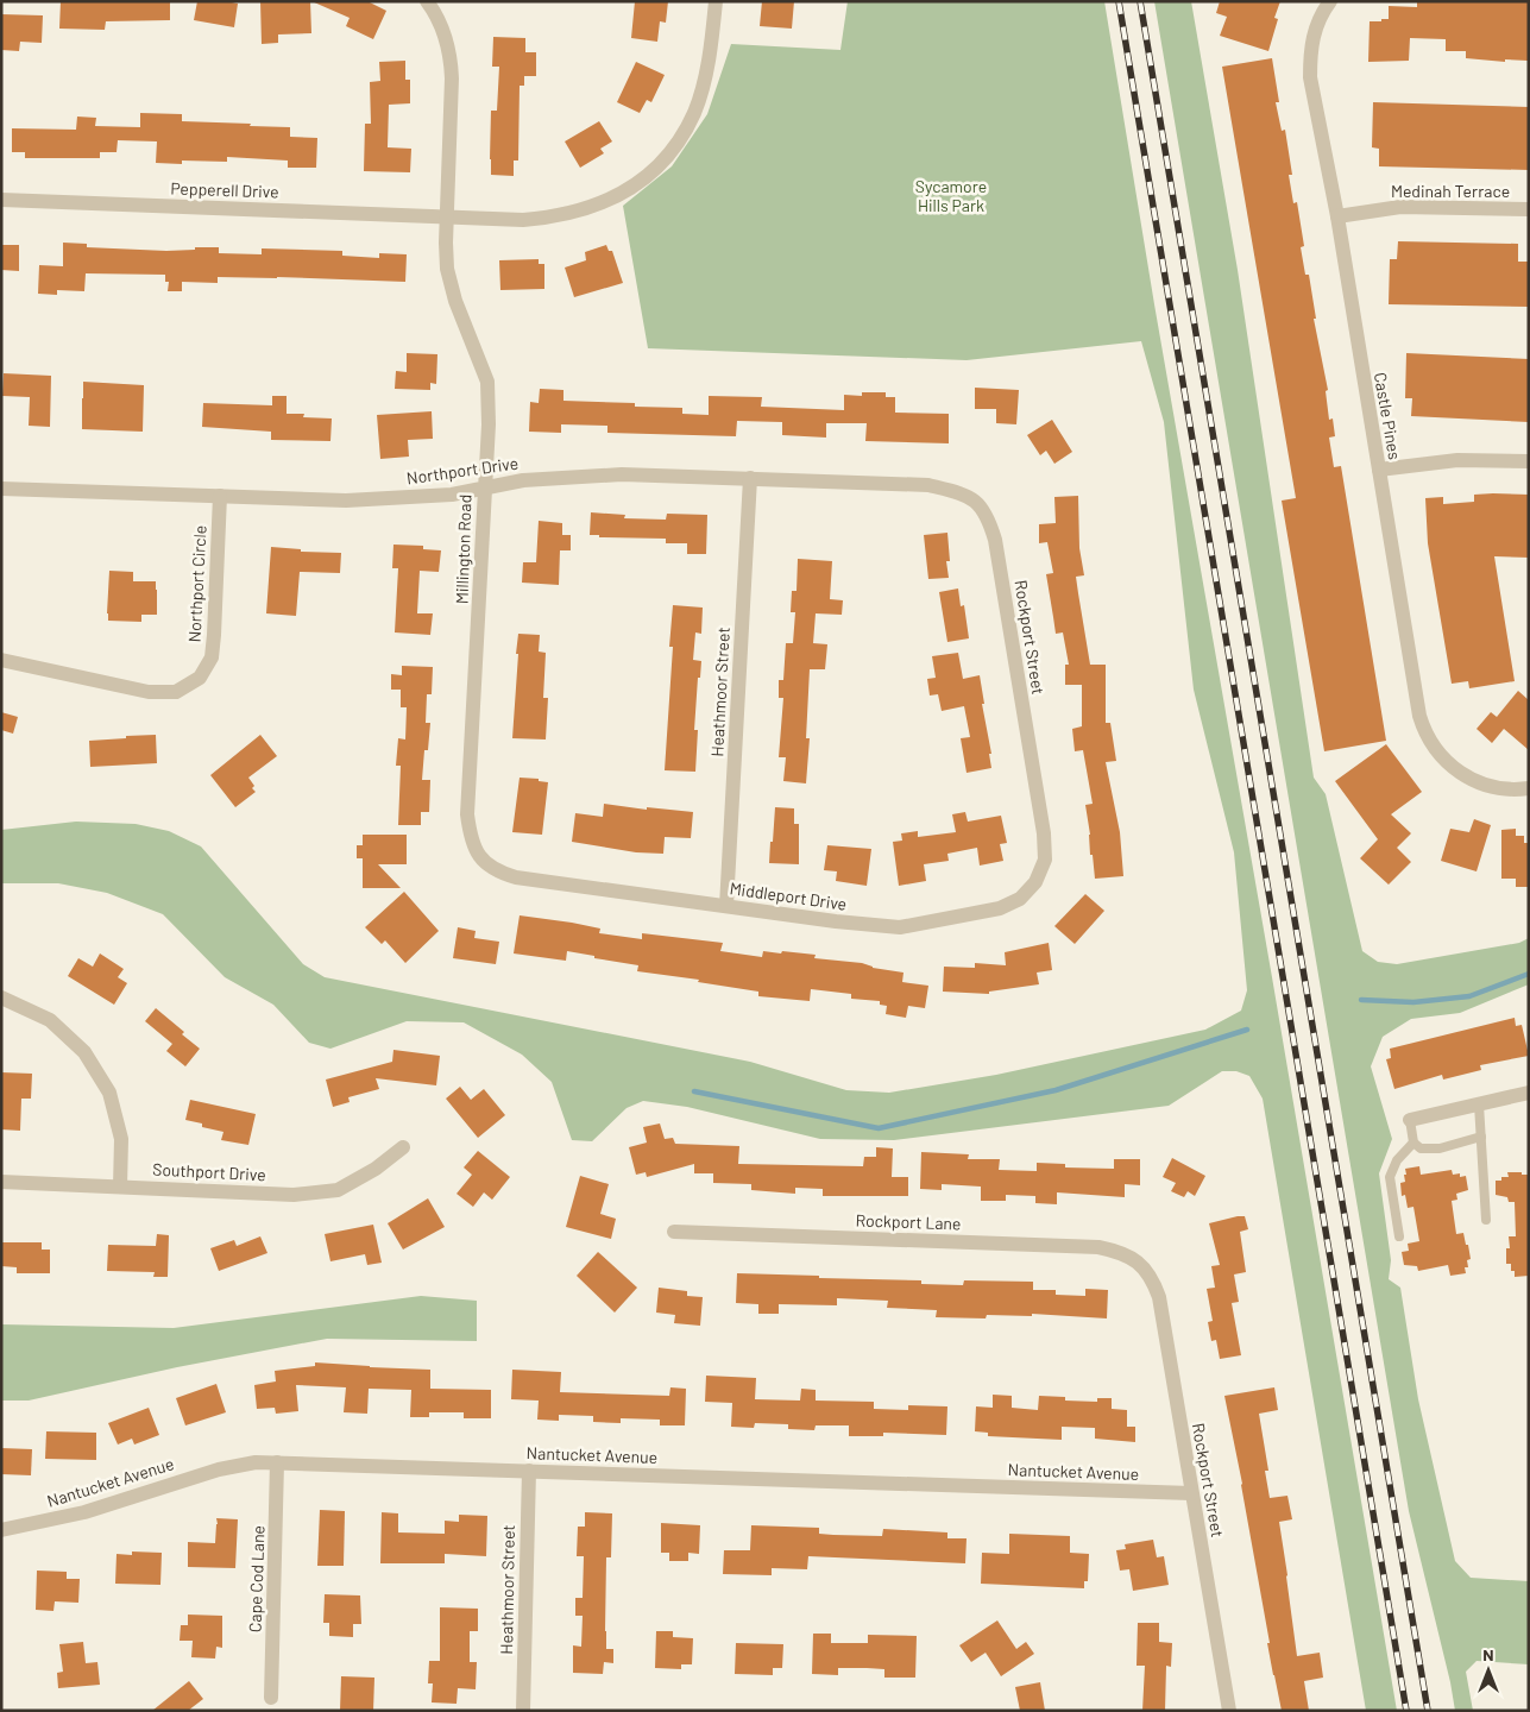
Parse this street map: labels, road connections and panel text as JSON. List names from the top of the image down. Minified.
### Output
{"streets":{"street":["Pepperell Drive","Medinah Terrace","Castle Pines","Northport Drive","Millington Road","Northport Circle","Rockport Street","Heathmoor Street","Middleport Drive","Southport Drive","Rockport Lane","Nantucket Avenue","Cape Cod Lane"]},"crossings":[["Pepperell Drive","Millington Road"],["Medinah Terrace","Castle Pines"],["Northport Drive","Millington Road"],["Northport Drive","Northport Circle"],["Northport Drive","Rockport Street"],["Northport Drive","Heathmoor Street"],["Millington Road","Middleport Drive"],["Rockport Street","Middleport Drive"],["Rockport Street","Rockport Lane"],["Rockport Street","Nantucket Avenue"],["Heathmoor Street","Middleport Drive"],["Heathmoor Street","Nantucket Avenue"],["Nantucket Avenue","Cape Cod Lane"]],"parks":["Sycamore Hills Park"],"north":"top"}
